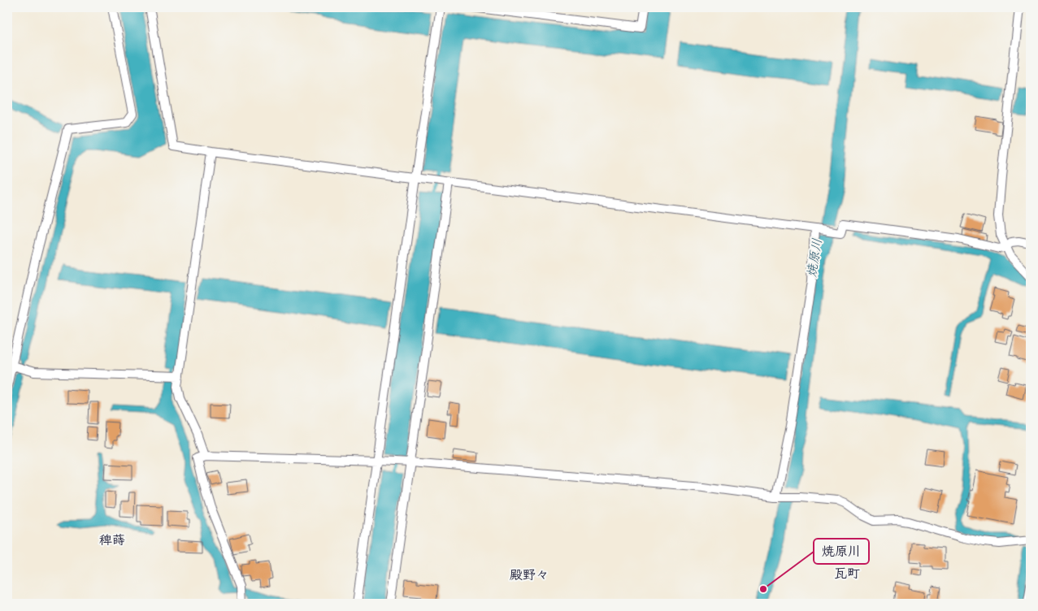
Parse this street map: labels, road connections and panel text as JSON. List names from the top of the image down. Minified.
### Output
{"districts":["稗蒔","瓦町","殿野々"],"water":["焼原川"],"places":["焼原川"]}
